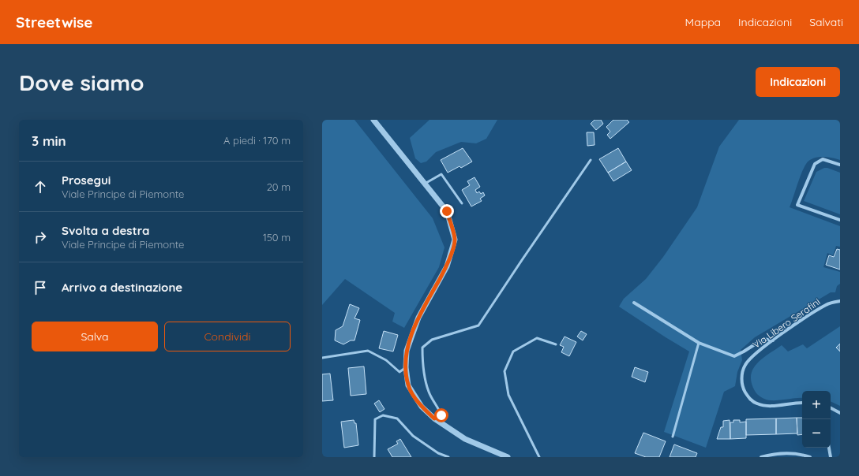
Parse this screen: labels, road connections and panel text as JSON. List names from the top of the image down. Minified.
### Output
{"streets":{"street":["Via Libero Serafini"]},"page":{"header":"Streetwise","nav":["Mappa","Indicazioni","Salvati"],"buttons":["Indicazioni",["Salva","Condividi"]],"title":"Dove siamo","heading":["3 min","A piedi · 170 m"],"list":[["Prosegui","Viale Principe di Piemonte","20 m"],["Svolta a destra","Viale Principe di Piemonte","150 m"],"Arrivo a destinazione"],"map_buttons":["+","−"]}}
